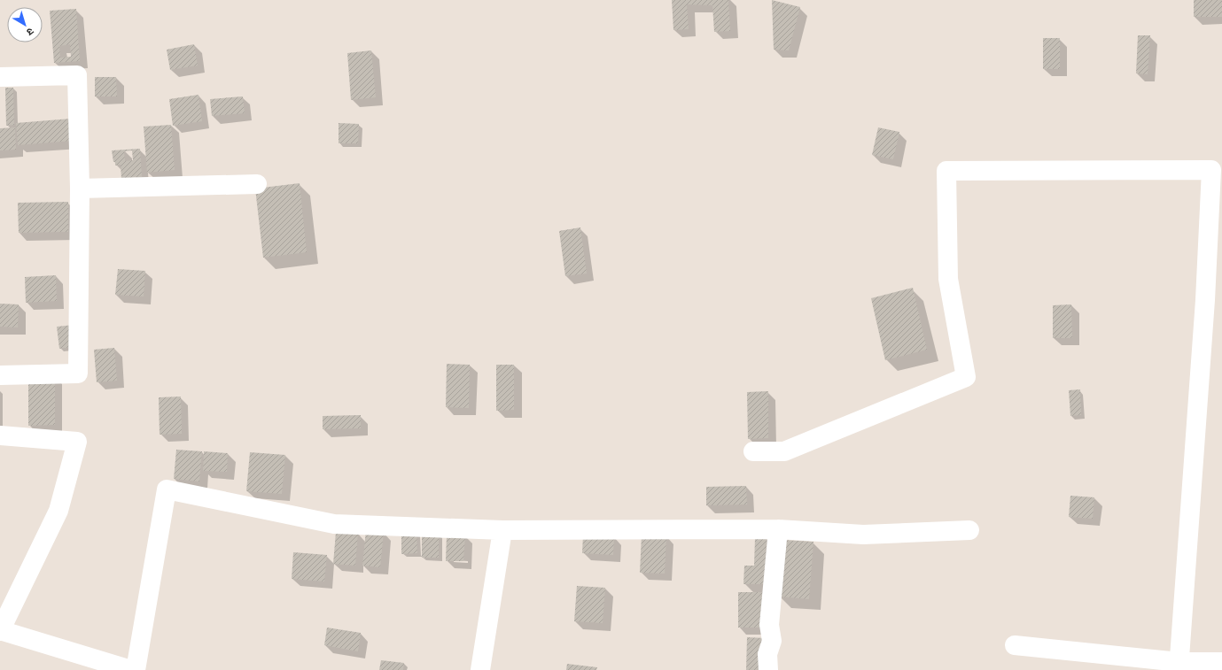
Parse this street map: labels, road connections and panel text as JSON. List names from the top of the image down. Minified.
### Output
{"north":"bottom right"}
